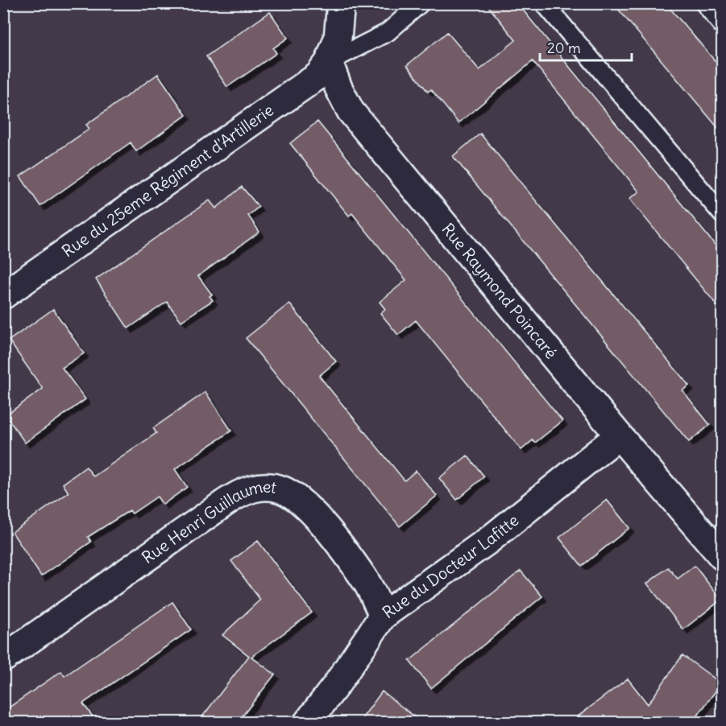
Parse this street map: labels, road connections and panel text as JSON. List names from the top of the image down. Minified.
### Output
{"streets":{"street":["Rue du 25eme Régiment d'Artillerie","Rue Raymond Poincaré","Rue Henri Guillaumet","Rue du Docteur Lafitte"]},"crossings":[["Rue du 25eme Régiment d'Artillerie","Rue Raymond Poincaré"],["Rue Raymond Poincaré","Rue du Docteur Lafitte"],["Rue Henri Guillaumet","Rue du Docteur Lafitte"]],"scale_bar":"20 m"}
